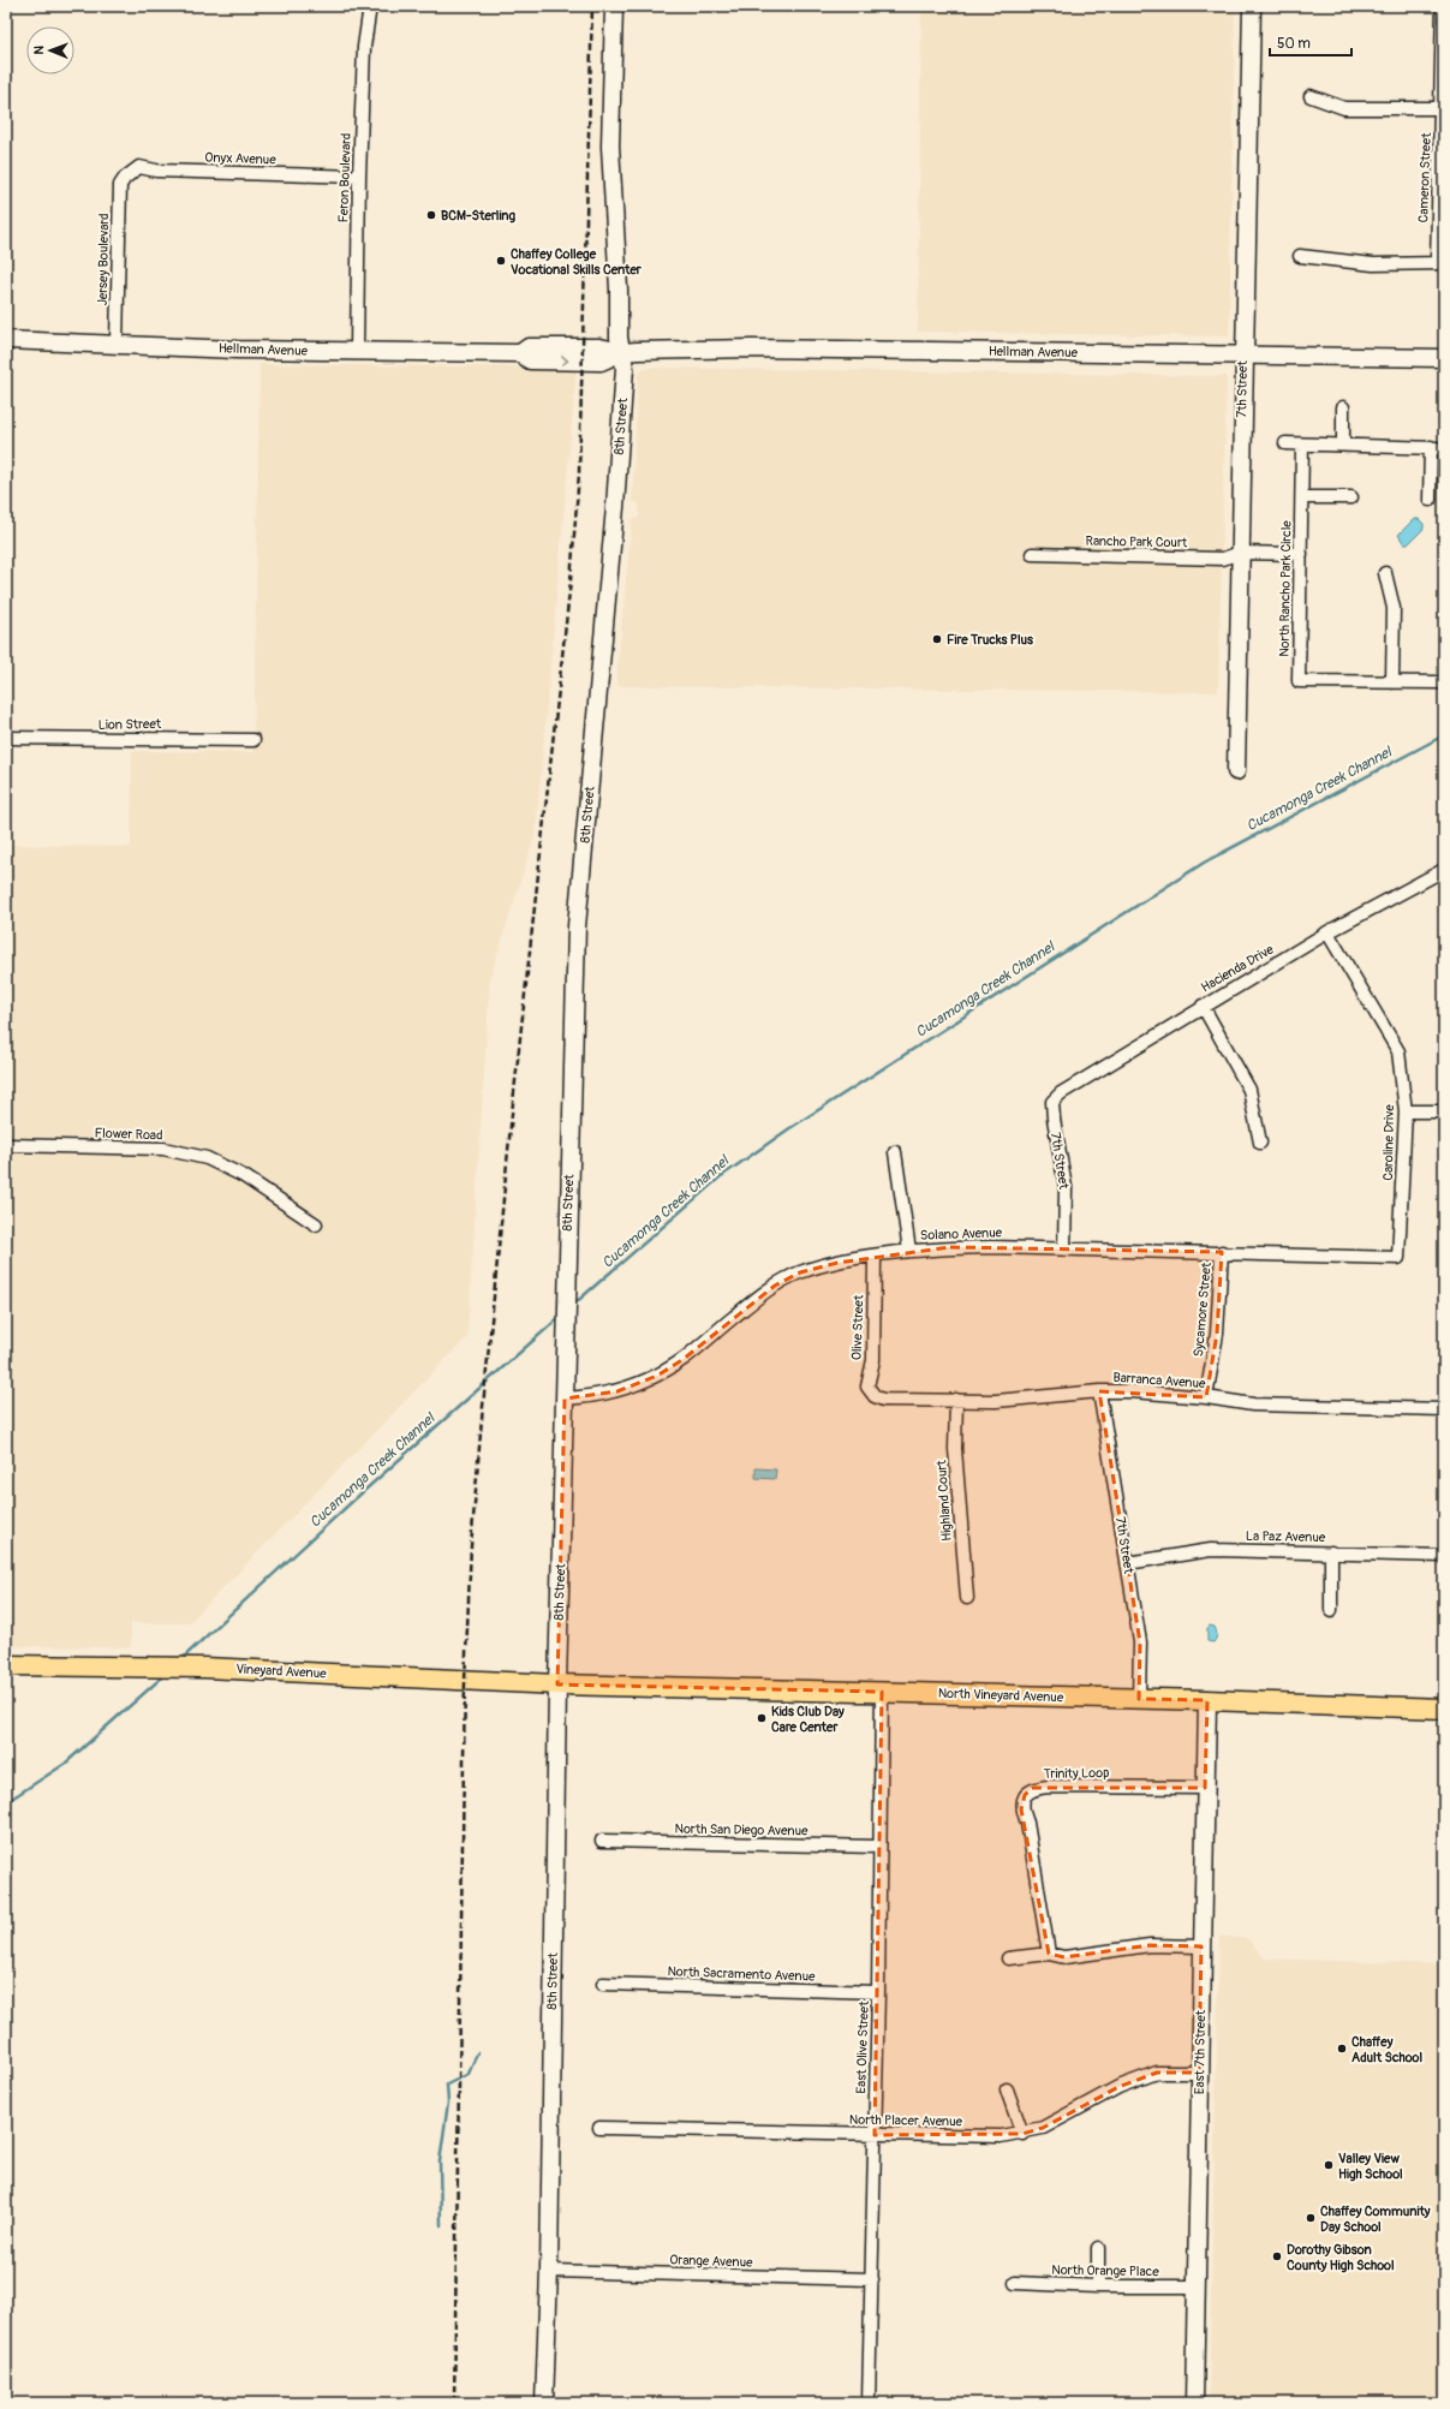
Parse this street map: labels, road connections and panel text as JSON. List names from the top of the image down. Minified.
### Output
{"streets":{"main road":["Vineyard Avenue","North Vineyard Avenue"],"street":["Onyx Avenue","Feron Boulevard","Cameron Street","Jersey Boulevard","Hellman Avenue","7th Street","8th Street","Rancho Park Court","North Rancho Park Circle","Lion Street","Hacienda Drive","Flower Road","Caroline Drive","Solano Avenue","Sycamore Street","Olive Street","Barranca Avenue","Highland Court","La Paz Avenue","Trinity Loop","North San Diego Avenue","North Sacramento Avenue","East Olive Street","East 7th Street","North Placer Avenue","Orange Avenue","North Orange Place"]},"crossings":[["Onyx Avenue","Feron Boulevard"],["Onyx Avenue","Jersey Boulevard"],["Feron Boulevard","Hellman Avenue"],["Jersey Boulevard","Hellman Avenue"],["Hellman Avenue","7th Street"],["Hellman Avenue","8th Street"],["7th Street","Rancho Park Court"],["7th Street","Hacienda Drive"],["7th Street","Solano Avenue"],["7th Street","Barranca Avenue"],["7th Street","La Paz Avenue"],["7th Street","North Vineyard Avenue"],["8th Street","Solano Avenue"],["8th Street","Vineyard Avenue"],["8th Street","North Vineyard Avenue"],["8th Street","Orange Avenue"],["Rancho Park Court","North Rancho Park Circle"],["Hacienda Drive","Caroline Drive"],["Caroline Drive","Solano Avenue"],["Solano Avenue","Sycamore Street"],["Solano Avenue","Olive Street"],["Sycamore Street","Barranca Avenue"],["Olive Street","Barranca Avenue"],["Barranca Avenue","Highland Court"],["Vineyard Avenue","North Vineyard Avenue"],["North Vineyard Avenue","East Olive Street"],["North Vineyard Avenue","East 7th Street"],["Trinity Loop","East 7th Street"],["North San Diego Avenue","East Olive Street"],["North Sacramento Avenue","East Olive Street"],["East Olive Street","North Placer Avenue"],["East Olive Street","Orange Avenue"],["East 7th Street","North Placer Avenue"],["East 7th Street","North Orange Place"]],"water":["Cucamonga Creek Channel"],"places":["BCM-Sterling","Chaffey College Vocational Skills Center","Fire Trucks Plus","Kids Club Day Care Center","Chaffey Adult School","Valley View High School","Chaffey Community Day School","Dorothy Gibson County High School"],"scale_bar":"50 m","north":"left"}
